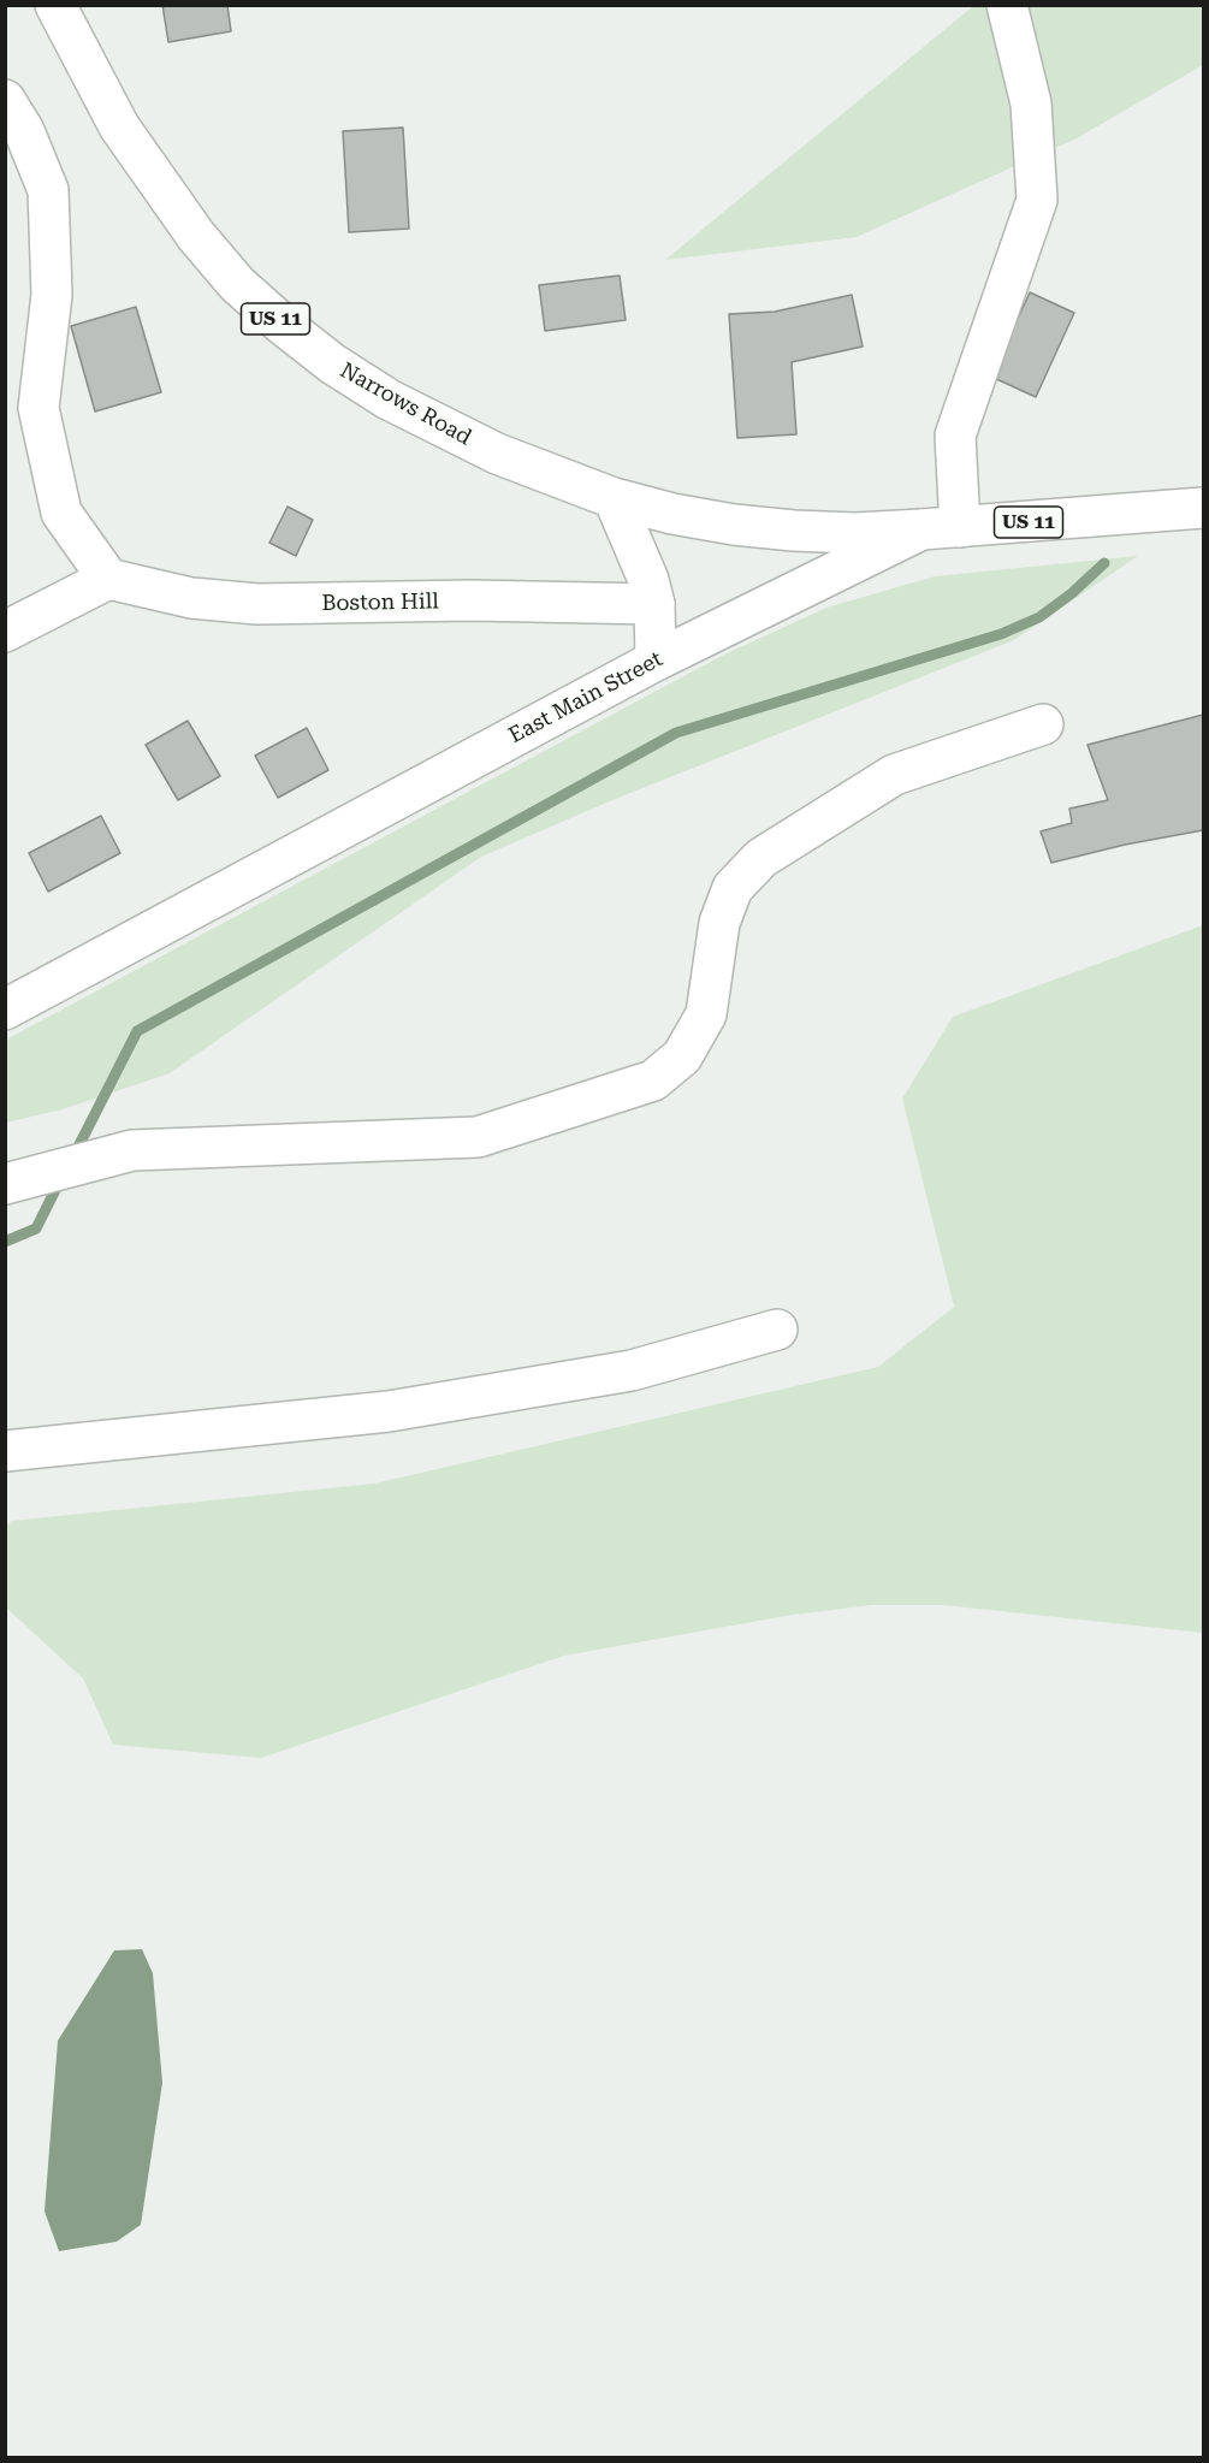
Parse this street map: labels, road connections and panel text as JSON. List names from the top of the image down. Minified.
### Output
{"streets":{"street":["US 11","Narrows Road","Boston Hill","East Main Street"]},"crossings":[["Narrows Road","East Main Street"]]}
